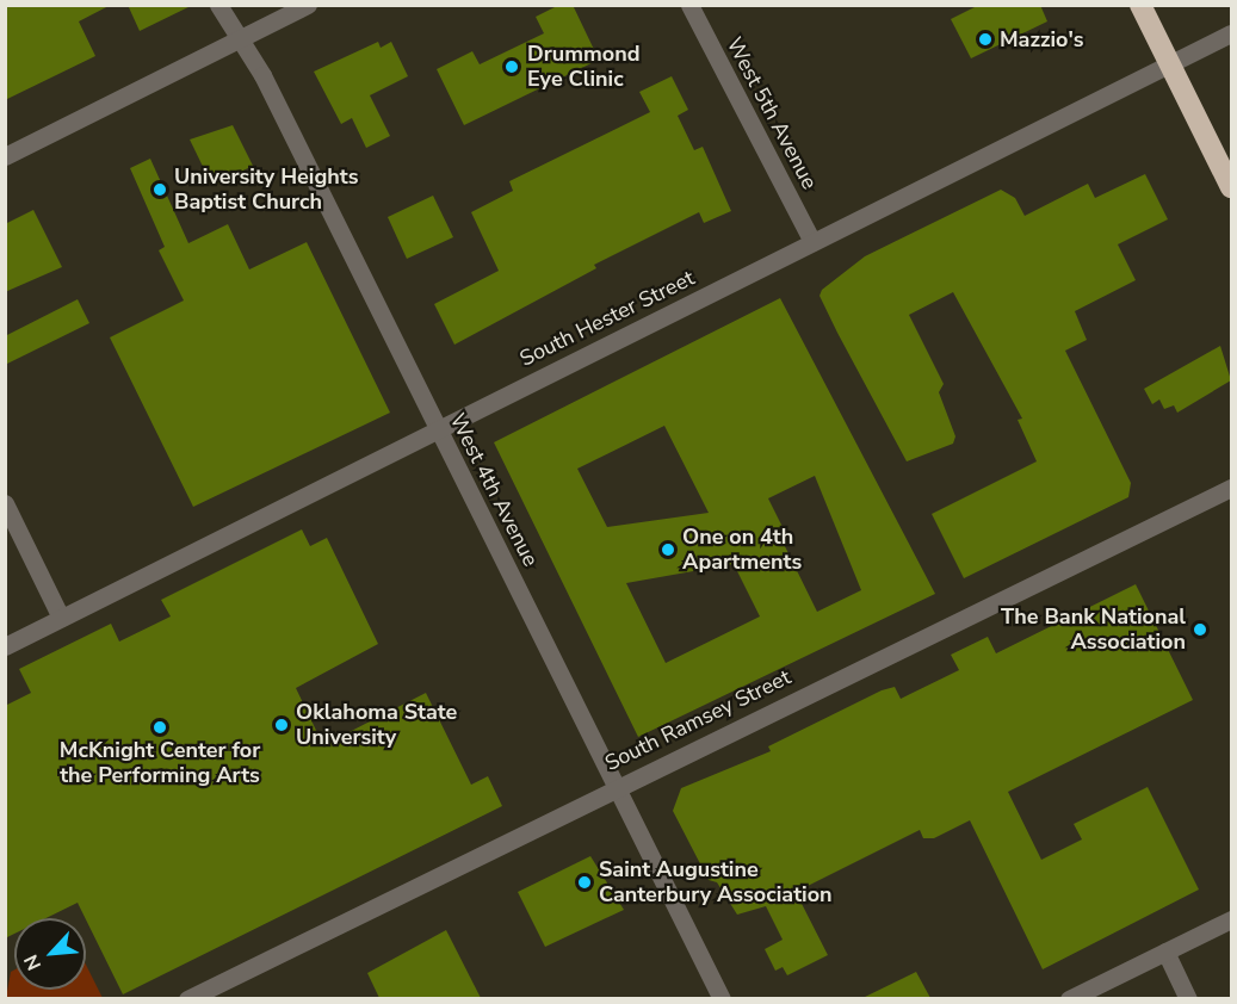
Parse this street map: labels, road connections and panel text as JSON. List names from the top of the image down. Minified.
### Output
{"streets":{"street":["West 5th Avenue","South Hester Street","West 4th Avenue","South Ramsey Street"]},"crossings":[["West 5th Avenue","South Hester Street"],["South Hester Street","West 4th Avenue"],["West 4th Avenue","South Ramsey Street"]],"places":["Mazzio's","Drummond Eye Clinic","University Heights Baptist Church","One on 4th Apartments","The Bank National Association","Oklahoma State University","McKnight Center for the Performing Arts","Saint Augustine Canterbury Association"],"north":"bottom left"}
